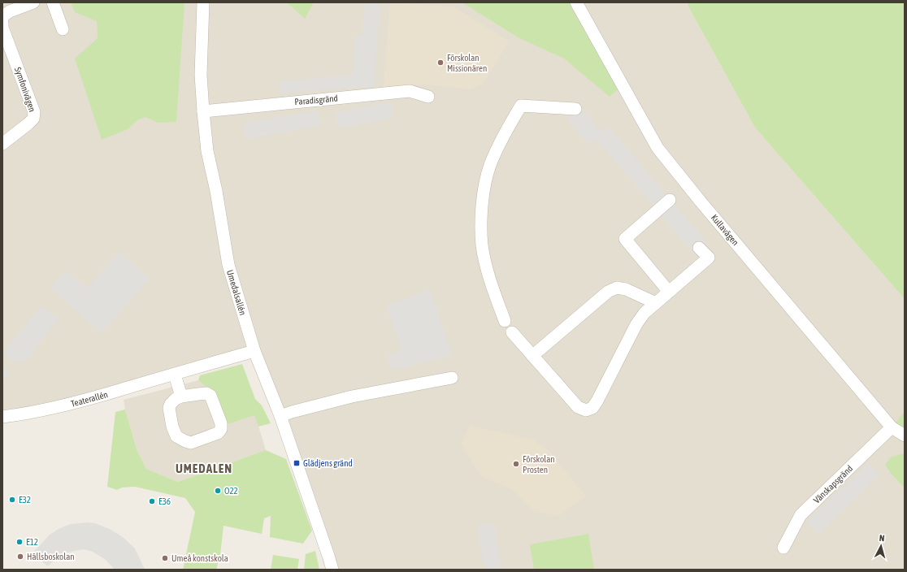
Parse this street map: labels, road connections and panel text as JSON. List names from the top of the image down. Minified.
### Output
{"streets":{"street":["Symfonivägen","Paradisgränd","Kullavägen","Umedalsallén","Teaterallén","Vänskapsgränd"]},"crossings":[["Paradisgränd","Umedalsallén"],["Kullavägen","Vänskapsgränd"],["Umedalsallén","Teaterallén"]],"districts":["UMEDALEN"],"places":{"other":["Förskolan Missionären","Förskolan Prosten","O22","E32","E36","E12","Hällsboskolan","Umeå konstskola"],"transit":["Glädjens gränd"]},"north":"top"}
